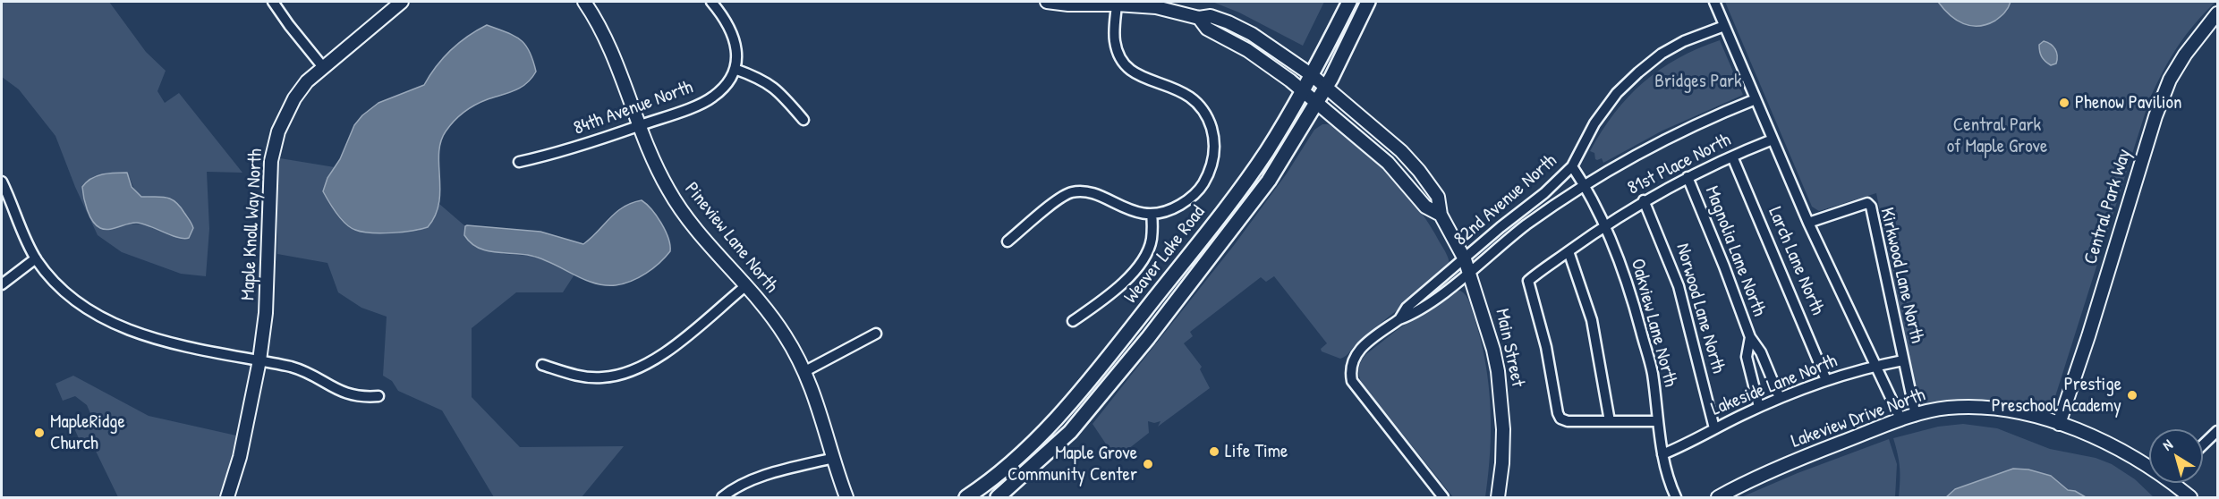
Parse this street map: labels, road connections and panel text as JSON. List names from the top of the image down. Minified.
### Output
{"streets":{"main road":["Weaver Lake Road"],"street":["84th Avenue North","81st Place North","82nd Avenue North","Central Park Way","Maple Knoll Way North","Pineview Lane North","Magnolia Lane North","Larch Lane North","Kirkwood Lane North","Norwood Lane North","Oakview Lane North","Main Street","Lakeside Lane North","Lakeview Drive North"]},"crossings":[["84th Avenue North","Pineview Lane North"],["81st Place North","Magnolia Lane North"],["81st Place North","Larch Lane North"],["81st Place North","Norwood Lane North"],["81st Place North","Oakview Lane North"],["82nd Avenue North","Oakview Lane North"],["82nd Avenue North","Main Street"],["Central Park Way","Lakeview Drive North"],["Magnolia Lane North","Lakeside Lane North"],["Weaver Lake Road","Main Street"],["Larch Lane North","Lakeside Lane North"],["Kirkwood Lane North","Lakeside Lane North"],["Kirkwood Lane North","Lakeview Drive North"],["Norwood Lane North","Lakeside Lane North"],["Oakview Lane North","Lakeside Lane North"]],"parks":["Bridges Park","Central Park of Maple Grove"],"places":["Phenow Pavilion","Prestige Preschool Academy","MapleRidge Church","Life Time","Maple Grove Community Center"],"north":"top left"}
